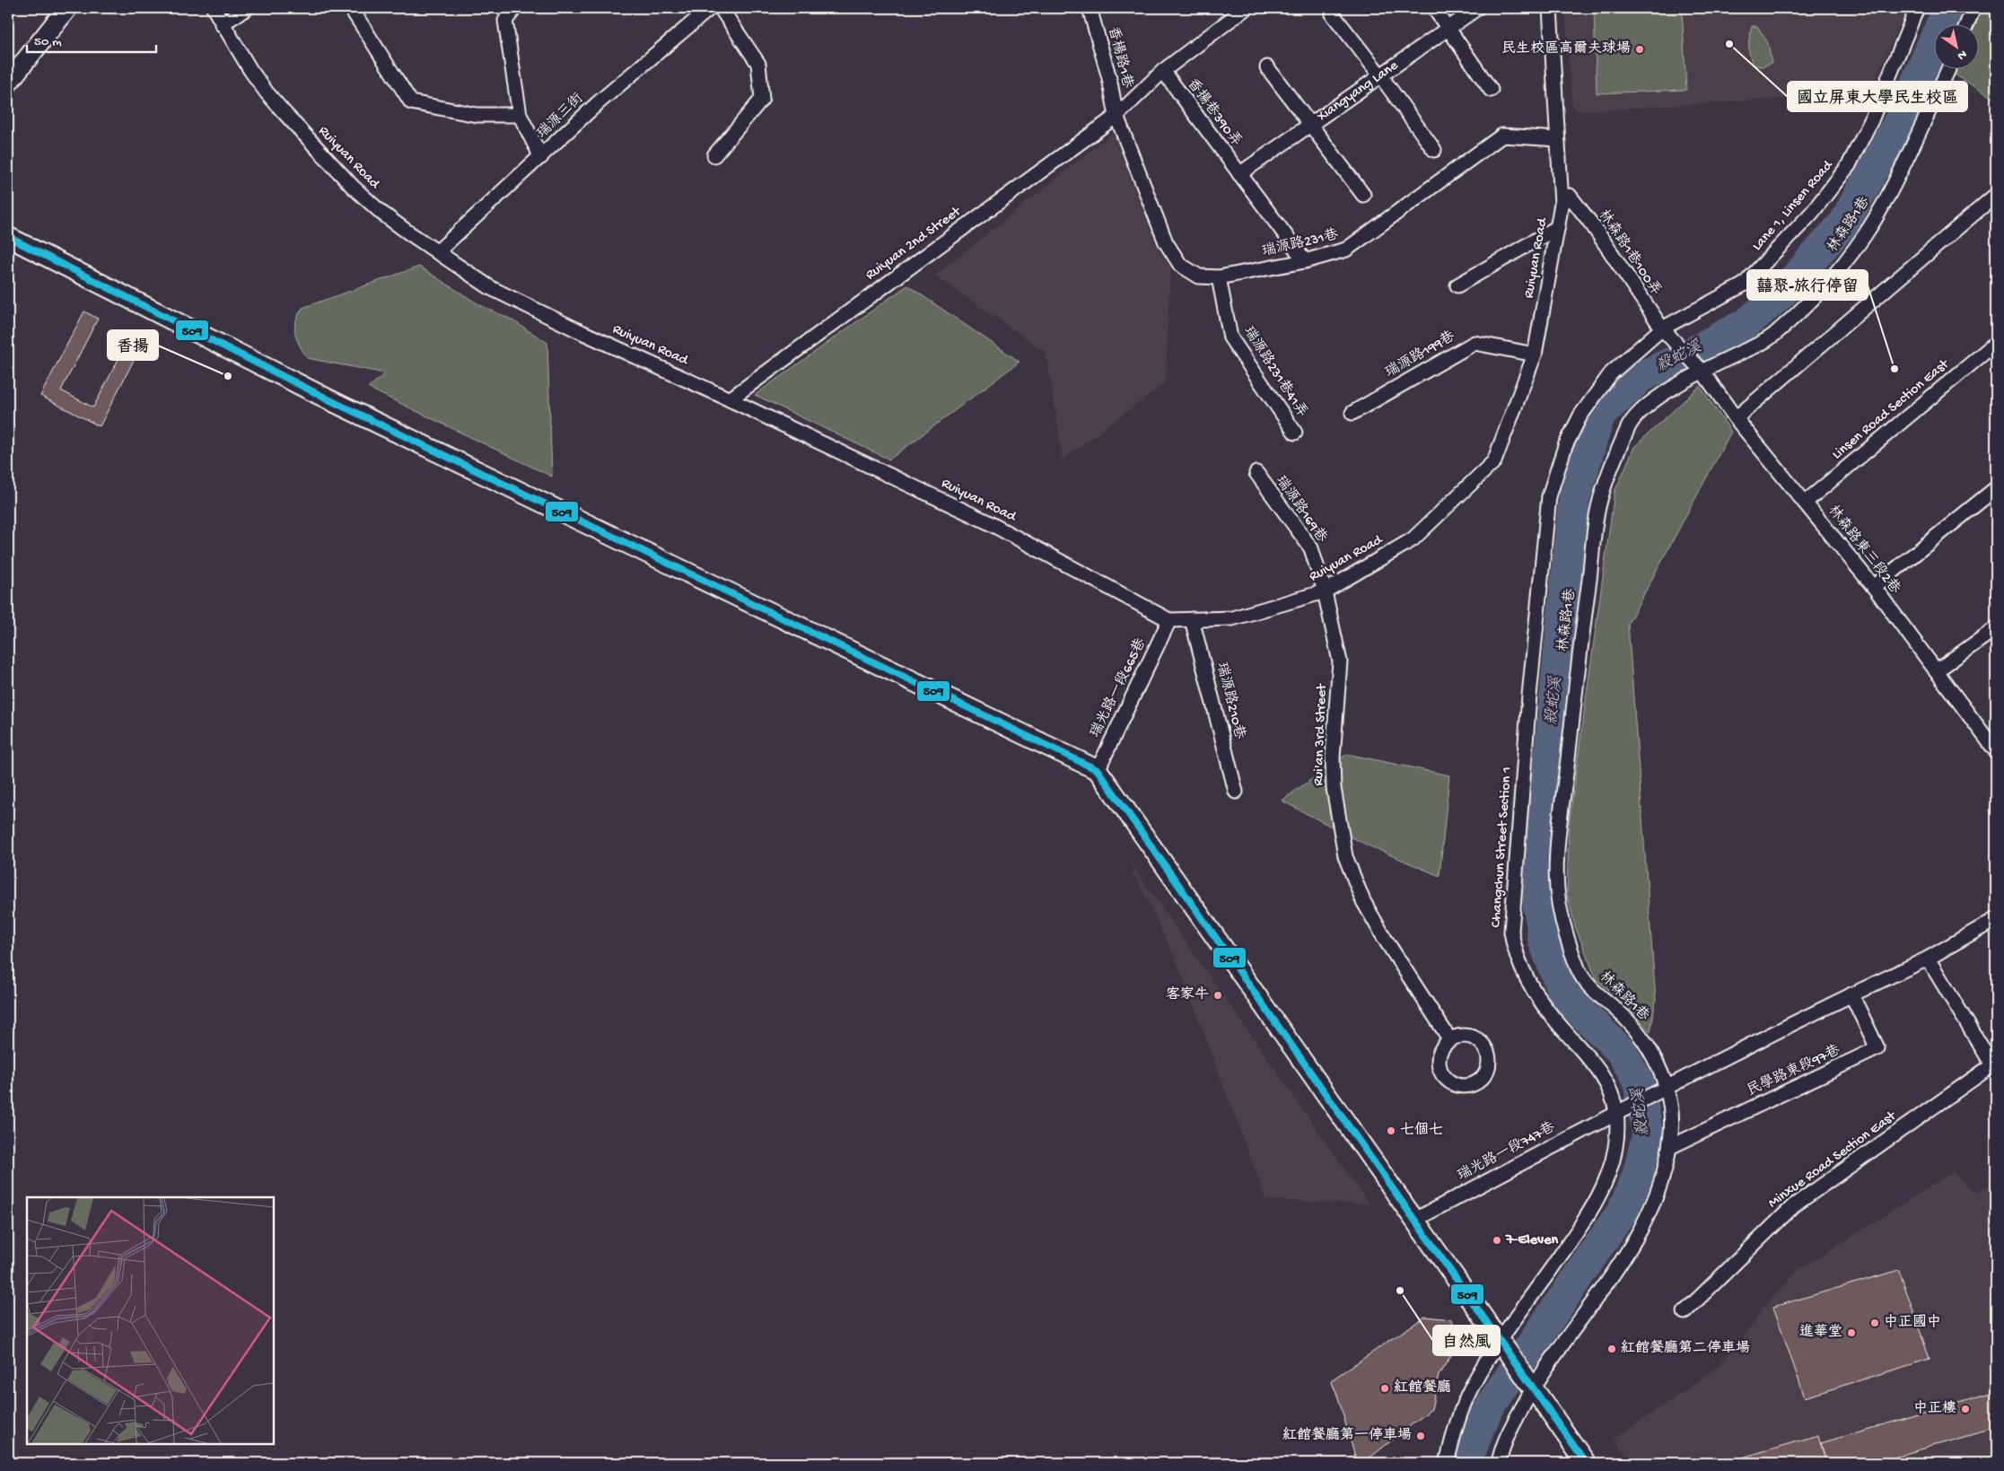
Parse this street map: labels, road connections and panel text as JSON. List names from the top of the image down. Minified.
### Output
{"streets":{"street":["香楊路1巷","Xiangyang Lane","香揚巷390弄","瑞源三街","Ruiyuan Road","Lane 1, Linsen Road","林森路1巷","Ruiyuan 2nd Street","瑞源路231巷","林森路1巷100弄","瑞源路199巷","瑞源路231巷41弄","Linsen Road Section East","瑞源路169巷","林森路東三段2巷","瑞光路一段665巷","瑞源路210巷","Rui'an 3rd Street","Changchun Street Section 1","民學路東段97巷","瑞光路一段747巷","Minxue Road Section East"]},"crossings":[["香楊路1巷","Ruiyuan 2nd Street"],["香楊路1巷","瑞源路231巷"],["Xiangyang Lane","香揚巷390弄"],["香揚巷390弄","瑞源路231巷"],["瑞源三街","Ruiyuan Road"],["Ruiyuan Road","Ruiyuan 2nd Street"],["Ruiyuan Road","瑞源路231巷"],["Ruiyuan Road","瑞源路199巷"],["Ruiyuan Road","瑞源路169巷"],["Ruiyuan Road","瑞光路一段665巷"],["Ruiyuan Road","瑞源路210巷"],["Ruiyuan Road","Rui'an 3rd Street"],["Lane 1, Linsen Road","林森路1巷100弄"],["Lane 1, Linsen Road","Changchun Street Section 1"],["林森路1巷","林森路1巷100弄"],["林森路1巷","林森路東三段2巷"],["林森路1巷","民學路東段97巷"],["林森路1巷","瑞光路一段747巷"],["Ruiyuan 2nd Street","瑞源路231巷"],["瑞源路231巷","瑞源路231巷41弄"],["林森路1巷100弄","林森路東三段2巷"],["林森路1巷100弄","Changchun Street Section 1"],["Linsen Road Section East","林森路東三段2巷"],["瑞源路169巷","Rui'an 3rd Street"],["Changchun Street Section 1","瑞光路一段747巷"]],"water":["殺蛇溪"],"places":["國立屏東大學民生校區","民生校區高爾夫球場","囍聚-旅行停留","香揚","客家牛","七個七","7-Eleven","自然風","中正國中","進華堂","紅館餐廳第二停車場","紅館餐廳","中正樓","紅館餐廳第一停車場"],"lines":["transit line 509"],"scale_bar":"50 m","north":"bottom right"}
